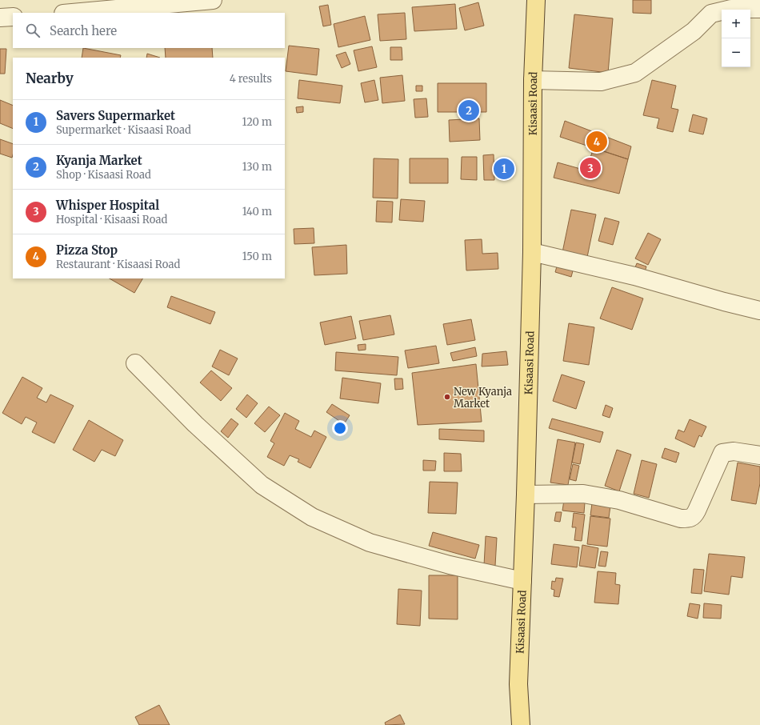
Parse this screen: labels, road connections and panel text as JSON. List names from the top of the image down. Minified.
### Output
{"streets":{"main road":["Kisaasi Road"]},"places":["New Kyanja Market"],"page":{"map_buttons":["+","−"],"search":"Search here","heading":["Nearby","4 results"],"pins":["2","4","3","1"],"list":[{"mark":"1","name":"Savers Supermarket","note":"Supermarket · Kisaasi Road","value":"120 m"},{"mark":"2","name":"Kyanja Market","note":"Shop · Kisaasi Road","value":"130 m"},{"mark":"3","name":"Whisper Hospital","note":"Hospital · Kisaasi Road","value":"140 m"},{"mark":"4","name":"Pizza Stop","note":"Restaurant · Kisaasi Road","value":"150 m"}]}}
